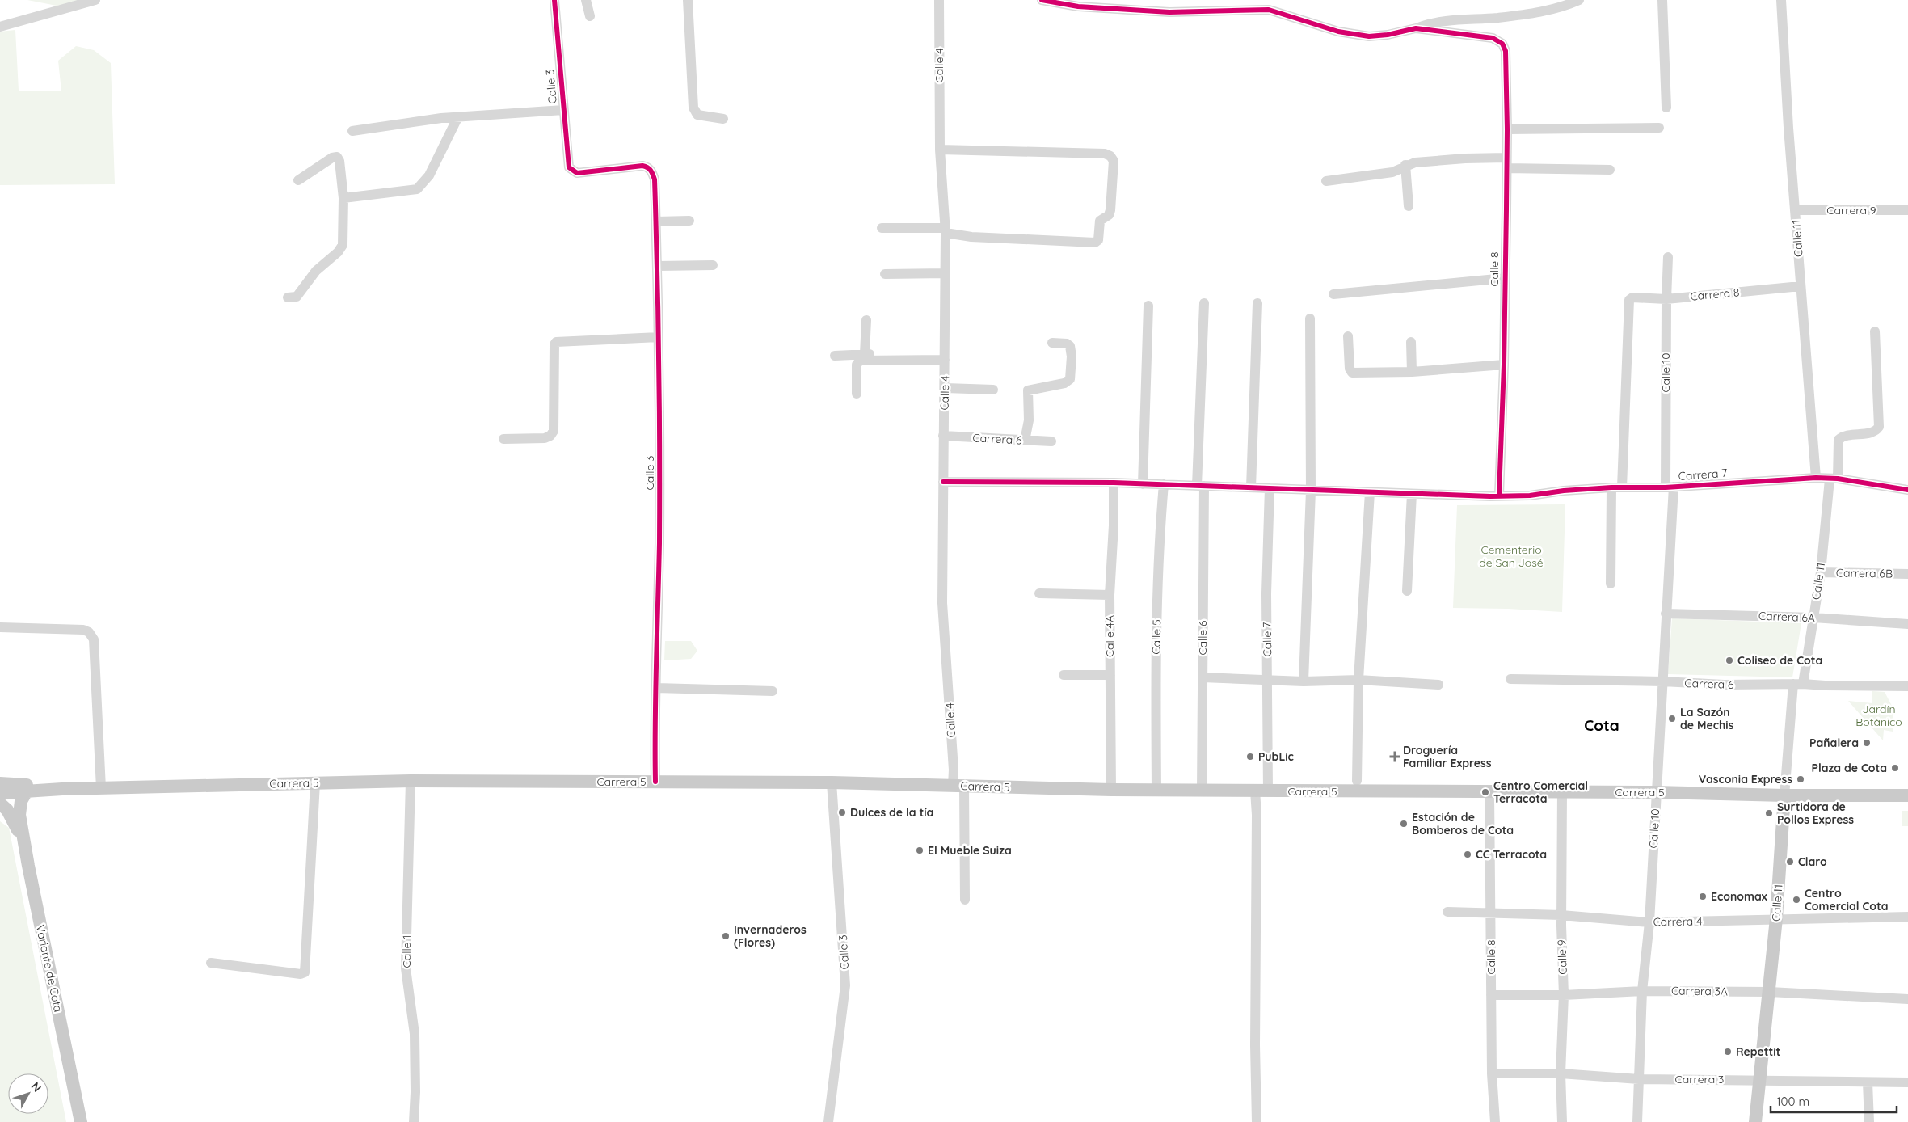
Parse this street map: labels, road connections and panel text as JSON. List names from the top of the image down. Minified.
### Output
{"streets":{"main road":["Calle 11","Carrera 5","Variante de Cota"],"street":["Calle 4","Calle 3","Carrera 9","Calle 8","Carrera 8","Calle 10","Carrera 6","Carrera 7","Carrera 6B","Carrera 6A","Calle 4A","Calle 5","Calle 6","Calle 7","Carrera 4","Calle 1","Calle 9","Carrera 3A","Carrera 3"]},"crossings":[["Calle 4","Carrera 6"],["Calle 4","Carrera 7"],["Calle 4","Carrera 5"],["Calle 3","Carrera 5"],["Carrera 9","Calle 11"],["Calle 11","Carrera 8"],["Calle 11","Carrera 6"],["Calle 11","Carrera 7"],["Calle 11","Carrera 6B"],["Calle 11","Carrera 6A"],["Calle 11","Carrera 5"],["Calle 11","Carrera 4"],["Calle 11","Carrera 3A"],["Calle 11","Carrera 3"],["Calle 8","Carrera 7"],["Calle 8","Carrera 5"],["Calle 8","Carrera 4"],["Calle 8","Carrera 3A"],["Calle 8","Carrera 3"],["Carrera 8","Calle 10"],["Carrera 8","Carrera 7"],["Calle 10","Carrera 6"],["Calle 10","Carrera 7"],["Calle 10","Carrera 6A"],["Calle 10","Carrera 5"],["Calle 10","Carrera 4"],["Calle 10","Carrera 3A"],["Calle 10","Carrera 3"],["Carrera 7","Calle 4A"],["Carrera 7","Calle 5"],["Carrera 7","Calle 6"],["Carrera 7","Calle 7"],["Calle 4A","Carrera 5"],["Calle 5","Carrera 5"],["Calle 6","Carrera 5"],["Calle 7","Carrera 5"],["Carrera 5","Calle 1"],["Carrera 5","Calle 9"],["Carrera 4","Calle 9"],["Calle 9","Carrera 3A"],["Calle 9","Carrera 3"]],"districts":["Cota"],"parks":["Cementerio de San José","Jardín Botánico"],"places":{"other":["Coliseo de Cota","La Sazón de Mechis","Pañalera","PubLic","Plaza de Cota","Vasconia Express","Centro Comercial Terracota","Dulces de la tía","Surtidora de Pollos Express","Estación de Bomberos de Cota","El Mueble Suiza","CC Terracota","Claro","Economax","Centro Comercial Cota","Invernaderos (Flores)","Repettit"],"health":["Droguería Familiar Express"]},"scale_bar":"100 m","north":"top right"}
